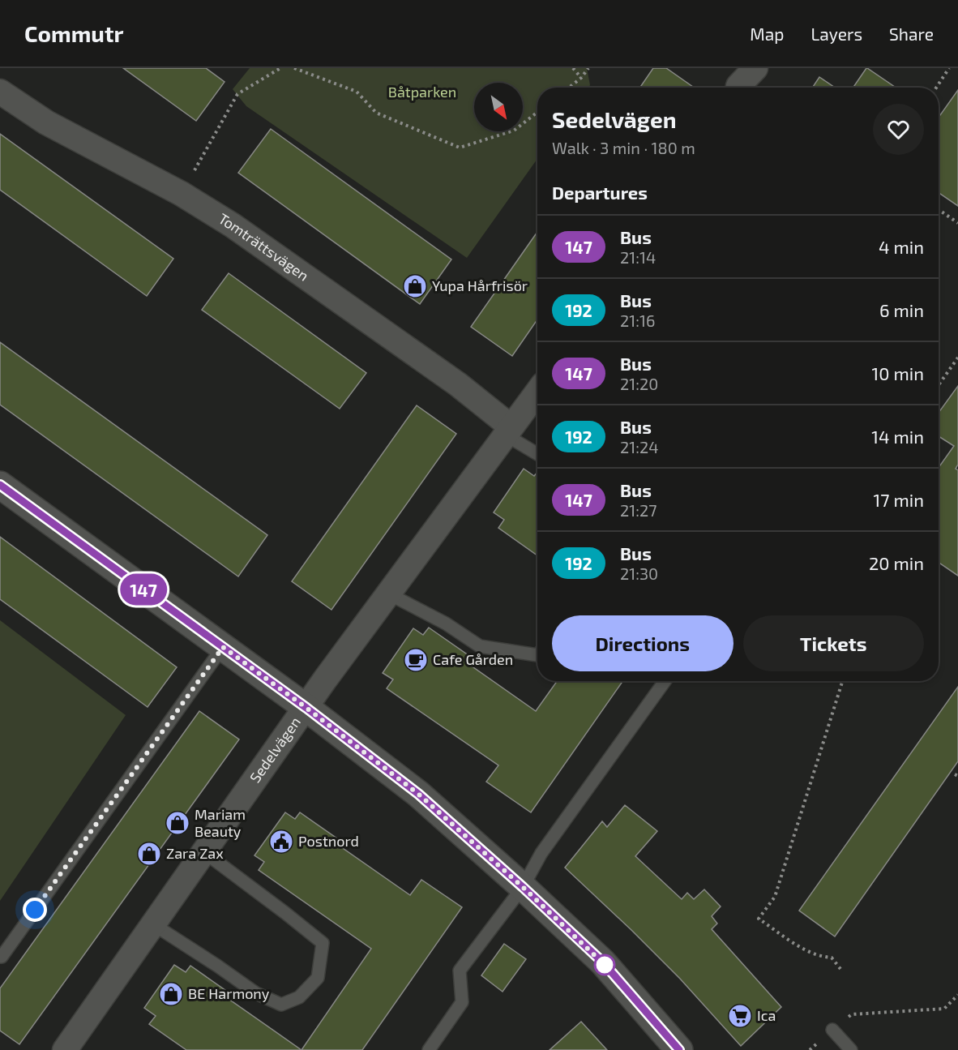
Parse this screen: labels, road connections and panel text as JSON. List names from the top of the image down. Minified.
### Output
{"streets":{"street":["Tomträttsvägen","Sedelvägen"]},"crossings":[["Tomträttsvägen","Sedelvägen"]],"parks":["Båtparken"],"places":{"shop":["Yupa Hårfrisör","Mariam Beauty","Zara Zax","BE Harmony"],"cafe":["Cafe Gården"],"public building":["Postnord"],"supermarket":["Ica"]},"lines":["bus line 147"],"north":"bottom right","page":{"header":"Commutr","nav":["Map","Layers","Share"],"on_map":"147","heading":[["Sedelvägen","Walk · 3 min · 180 m"],"Departures"],"list":[{"mark":"147","name":"Bus","note":"21:14","value":"4 min"},{"mark":"192","name":"Bus","note":"21:16","value":"6 min"},{"mark":"147","name":"Bus","note":"21:20","value":"10 min"},{"mark":"192","name":"Bus","note":"21:24","value":"14 min"},{"mark":"147","name":"Bus","note":"21:27","value":"17 min"},{"mark":"192","name":"Bus","note":"21:30","value":"20 min"}],"buttons":["Directions","Tickets"]}}
